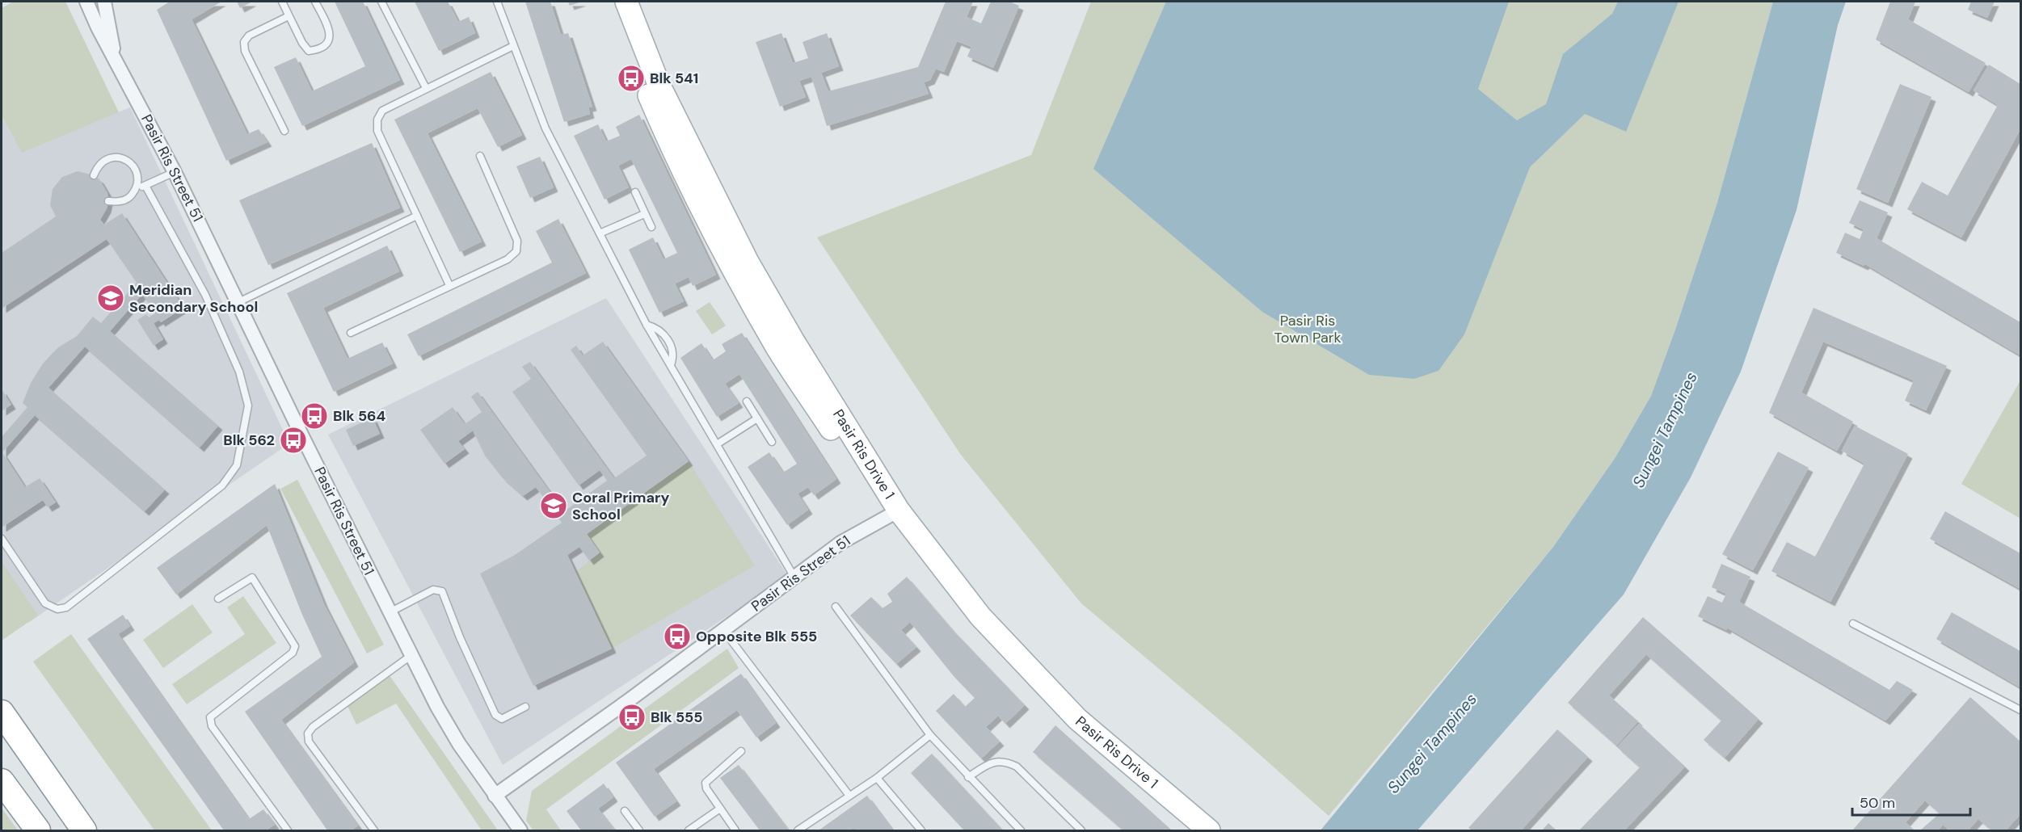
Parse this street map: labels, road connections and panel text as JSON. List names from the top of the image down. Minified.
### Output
{"streets":{"main road":["Pasir Ris Drive 1"],"street":["Pasir Ris Street 51"]},"crossings":[["Pasir Ris Street 51","Pasir Ris Drive 1"]],"water":["Sungei Tampines"],"parks":["Pasir Ris Town Park"],"places":{"bus stop":["Blk 541","Blk 564","Blk 562","Opposite Blk 555","Blk 555"],"school or university":["Meridian Secondary School","Coral Primary School"]},"scale_bar":"50 m"}
